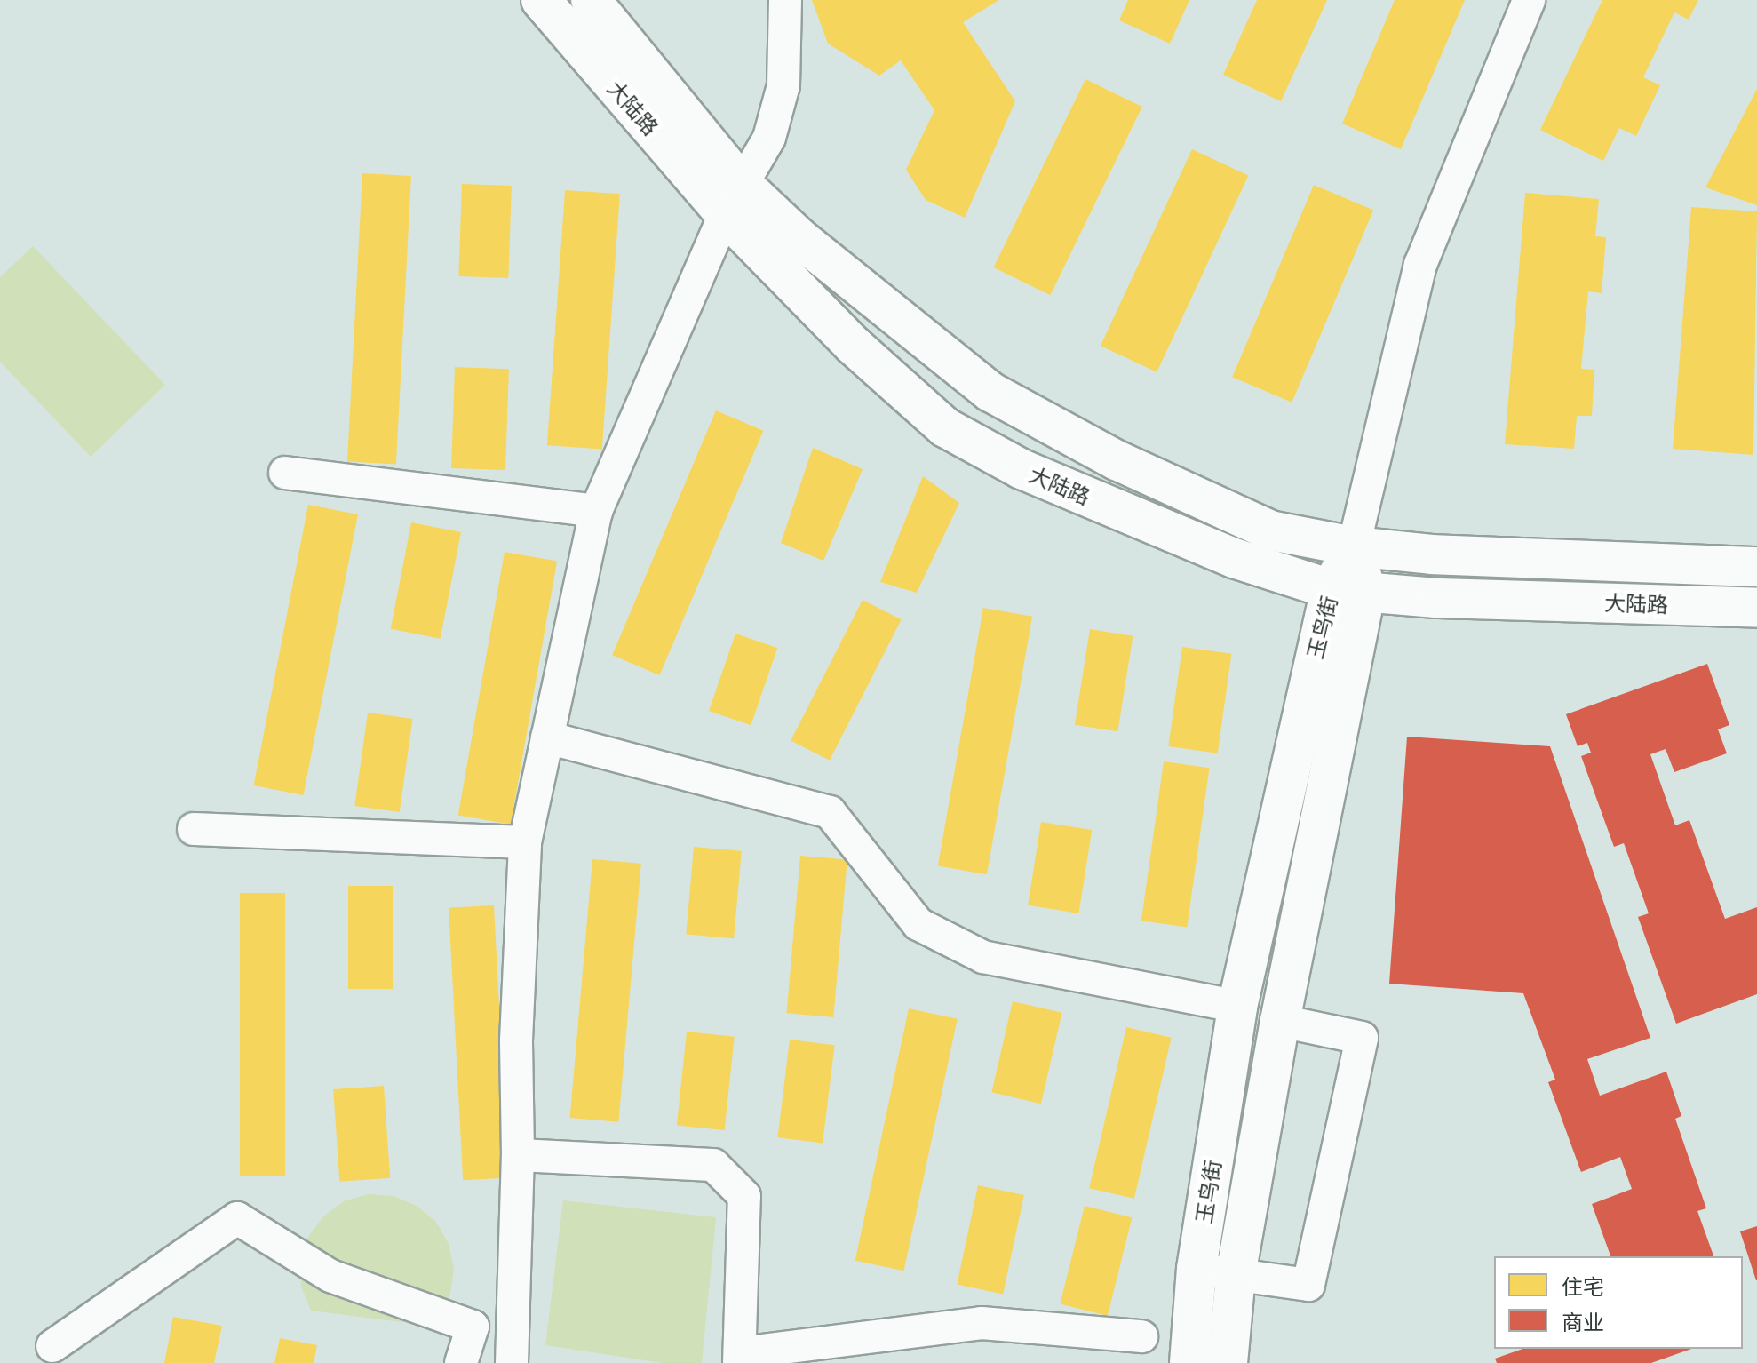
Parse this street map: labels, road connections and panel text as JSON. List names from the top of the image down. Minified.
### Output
{"streets":{"main road":["大陆路","玉鸟街"]},"crossings":[["大陆路","玉鸟街"]],"legend":["住宅","商业"]}
